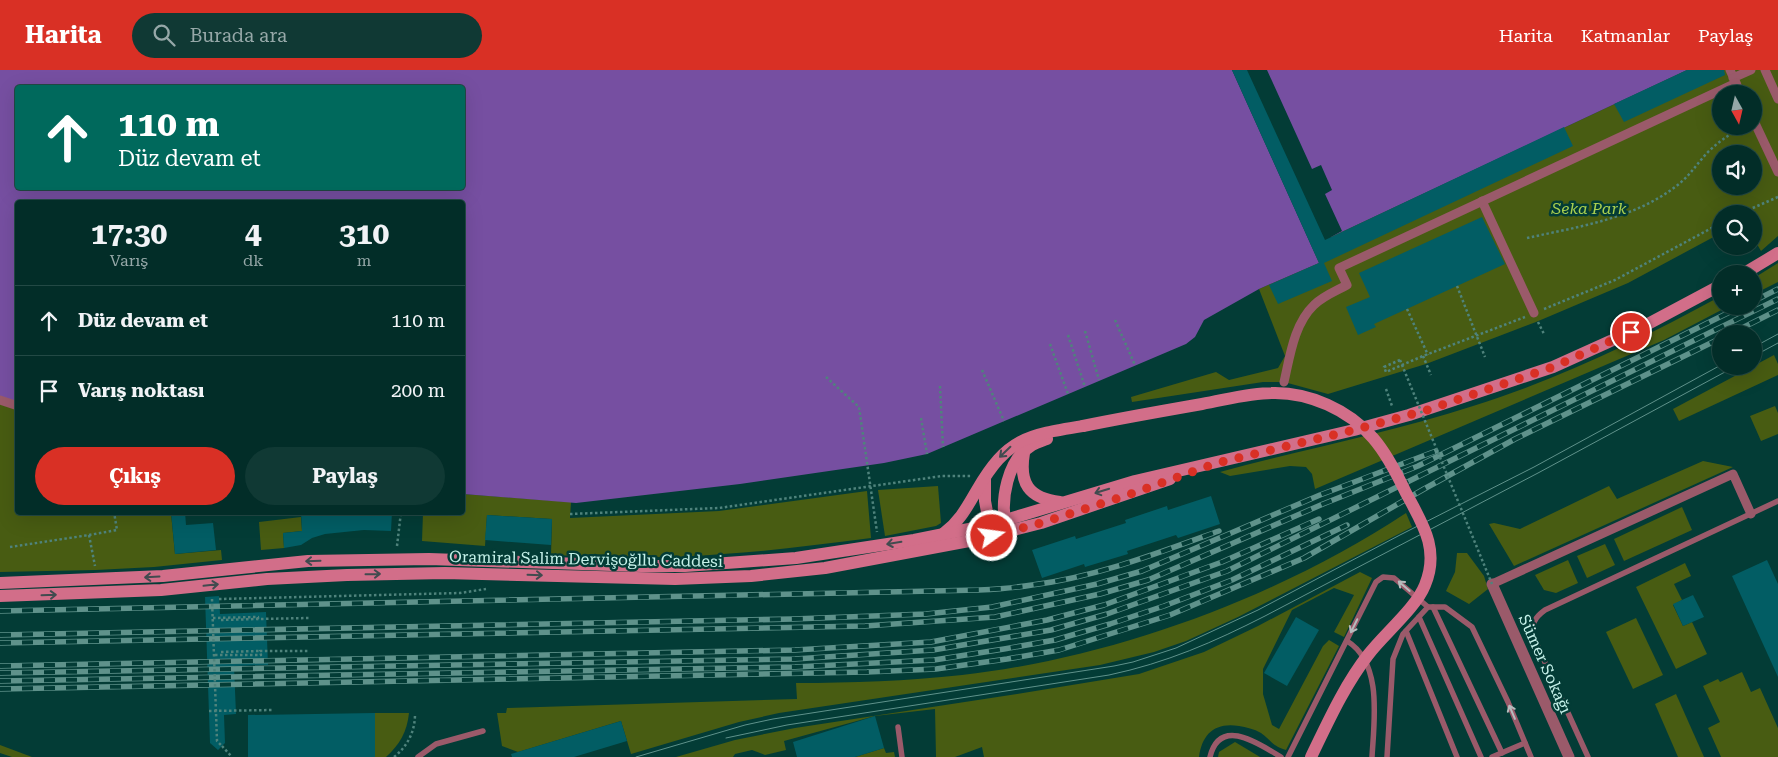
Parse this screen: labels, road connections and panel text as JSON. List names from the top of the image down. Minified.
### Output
{"streets":{"main road":["Oramiral Salim Dervişoğllu Caddesi"],"street":["Sümer Sokağı"]},"parks":["Seka Park"],"north":"bottom","page":{"header":"Harita","search":"Burada ara","nav":["Harita","Katmanlar","Paylaş"],"map_buttons":["+","−"],"turn":["110 m","Düz devam et"],"eta":["17:30","Varış","4","dk","310","m"],"list":[{"name":"Düz devam et","value":"110 m"},{"name":"Varış noktası","value":"200 m"}],"buttons":["Çıkış","Paylaş"]}}
